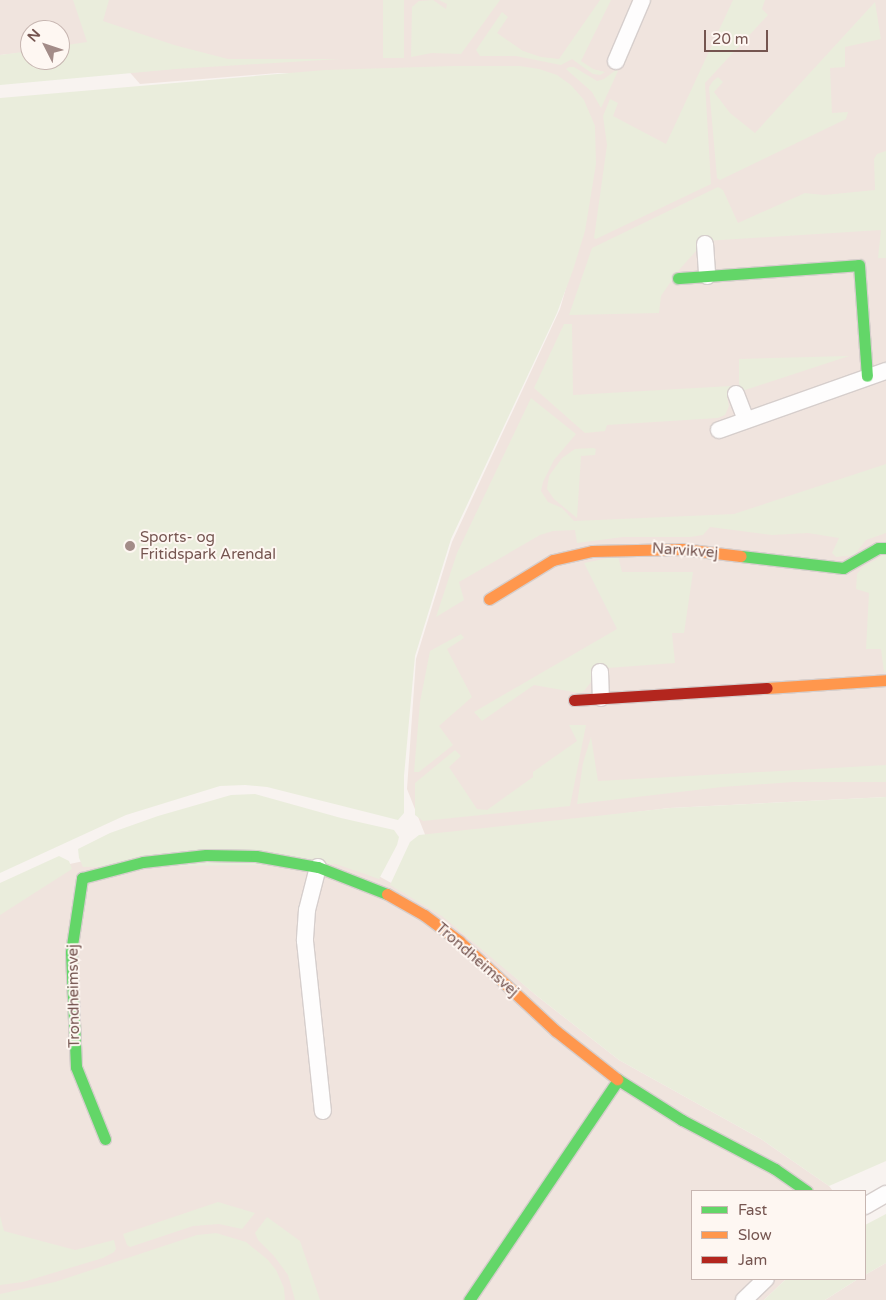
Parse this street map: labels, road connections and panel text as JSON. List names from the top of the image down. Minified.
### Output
{"streets":{"street":["Narvikvej","Trondheimsvej"]},"places":["Sports- og Fritidspark Arendal"],"legend":["Fast","Slow","Jam"],"scale_bar":"20 m","north":"top left"}
